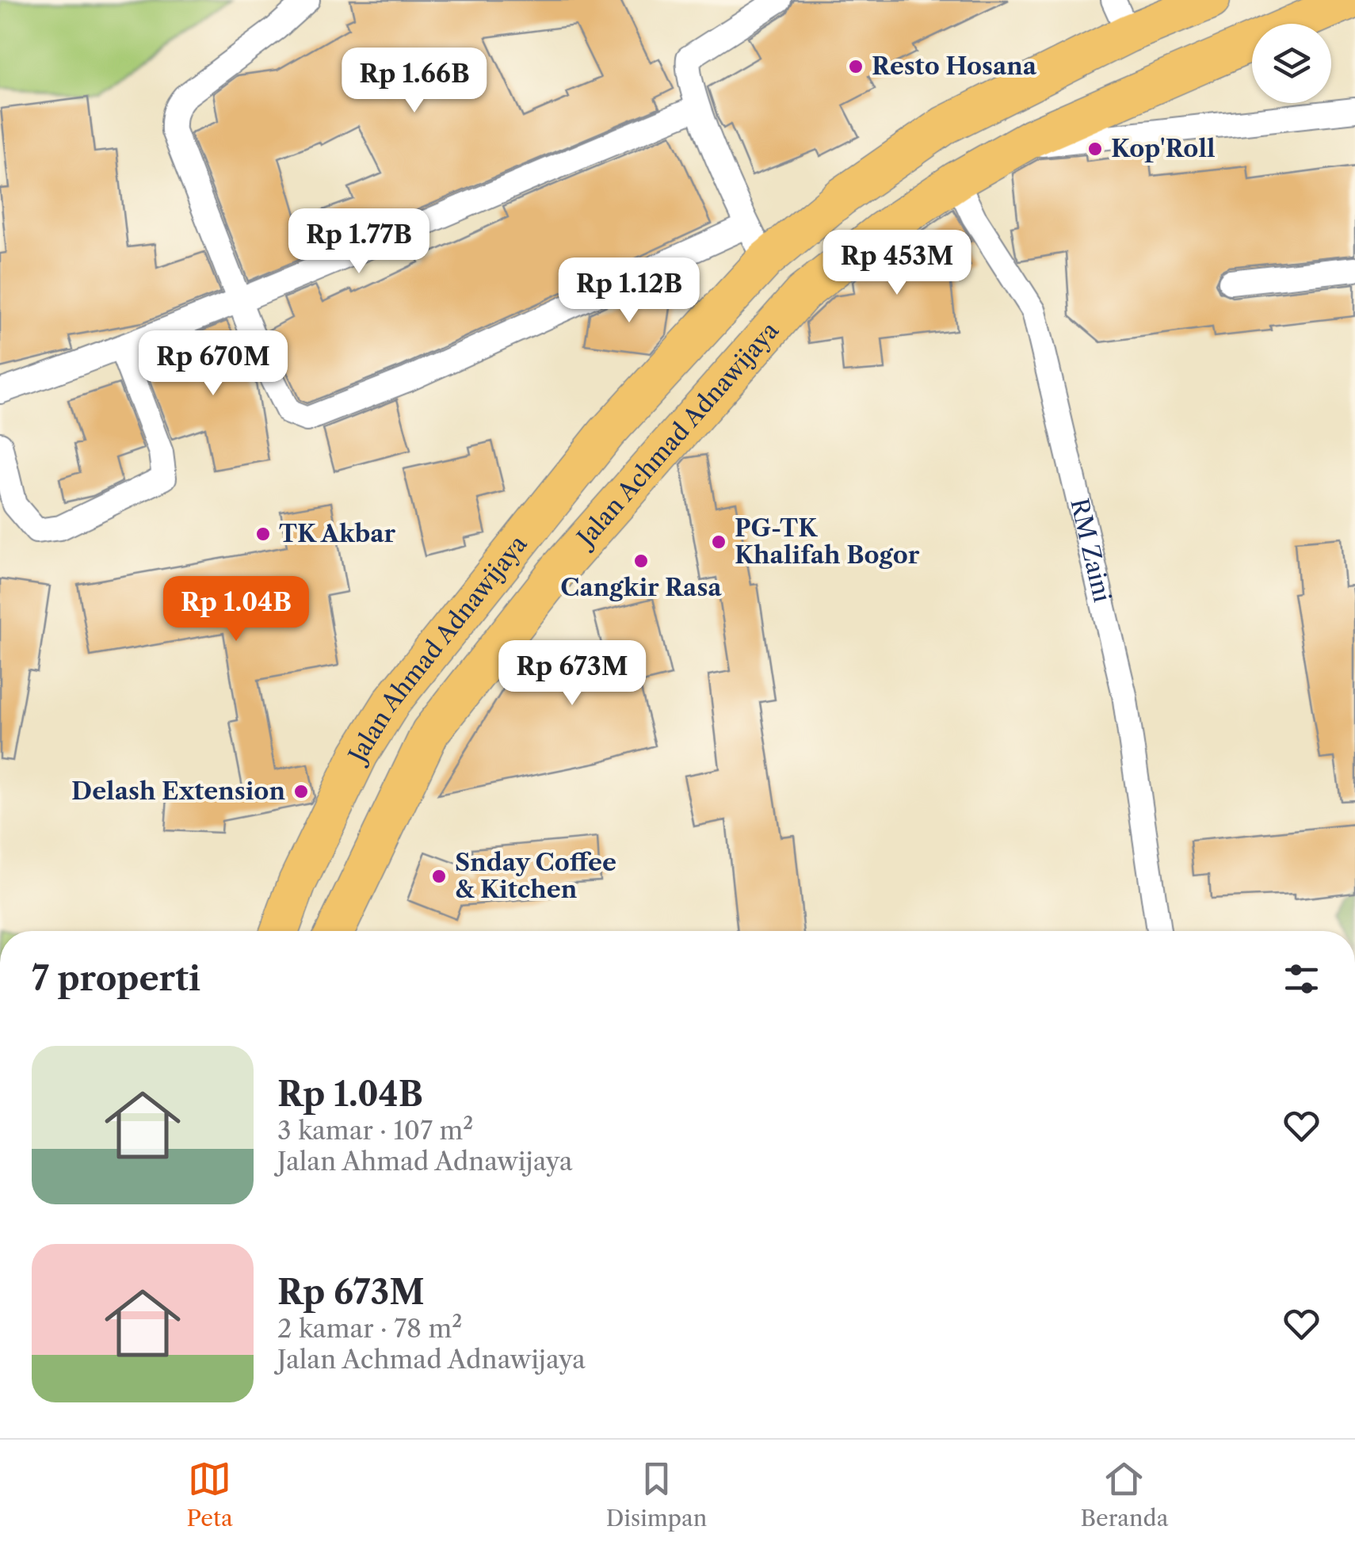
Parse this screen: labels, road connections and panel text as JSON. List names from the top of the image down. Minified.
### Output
{"streets":{"main road":["Jalan Achmad Adnawijaya","Jalan Ahmad Adnawijaya"],"street":["RM Zaini"]},"crossings":[["Jalan Achmad Adnawijaya","RM Zaini"],["Jalan Achmad Adnawijaya","Jalan Ahmad Adnawijaya"]],"places":["Resto Hosana","Kop'Roll","TK Akbar","PG-TK Khalifah Bogor","Cangkir Rasa","Delash Extension","Snday Coffee & Kitchen"],"page":{"price":["Rp 1.66B","Rp 1.77B","Rp 453M","Rp 1.12B","Rp 670M","Rp 1.04B","Rp 673M"],"heading":"7 properti","list":[{"name":"Rp 1.04B","note":"3 kamar · 107 m² · Jalan Ahmad Adnawijaya"},{"name":"Rp 673M","note":"2 kamar · 78 m² · Jalan Achmad Adnawijaya"}],"tabs":["Peta","Disimpan","Beranda"]}}
